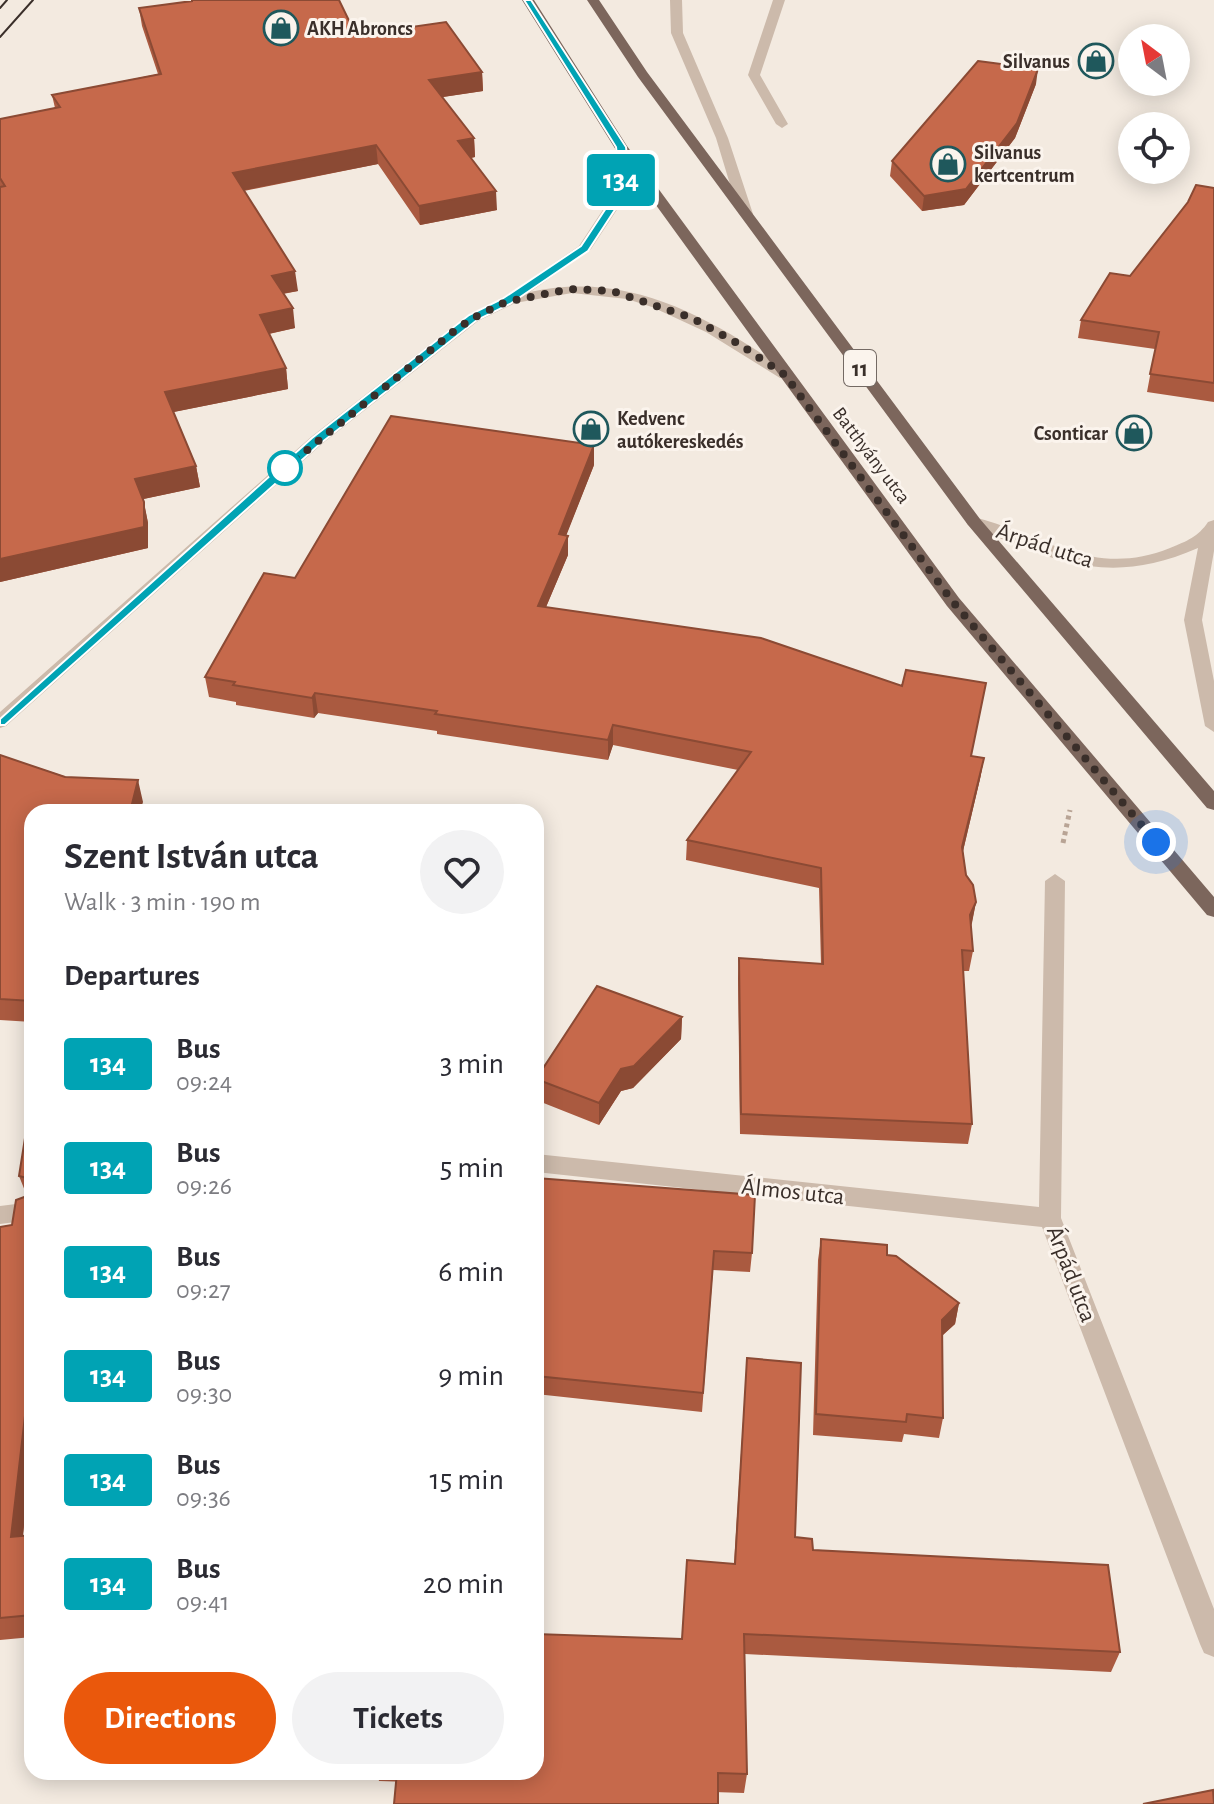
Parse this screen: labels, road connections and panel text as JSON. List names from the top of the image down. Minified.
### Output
{"streets":{"main road":["11","Batthyány utca"],"street":["Árpád utca","Álmos utca"]},"crossings":[["Batthyány utca","Árpád utca"],["Árpád utca","Álmos utca"]],"places":{"shop":["AKH Abroncs","Silvanus","Silvanus kertcentrum","Kedvenc autókereskedés","Csonticar"]},"lines":["bus line 134"],"north":"top left","page":{"on_map":"134","heading":[["Szent István utca","Walk · 3 min · 190 m"],"Departures"],"list":[{"mark":"134","name":"Bus","note":"09:24","value":"3 min"},{"mark":"134","name":"Bus","note":"09:26","value":"5 min"},{"mark":"134","name":"Bus","note":"09:27","value":"6 min"},{"mark":"134","name":"Bus","note":"09:30","value":"9 min"},{"mark":"134","name":"Bus","note":"09:36","value":"15 min"},{"mark":"134","name":"Bus","note":"09:41","value":"20 min"}],"buttons":["Directions","Tickets"]}}
